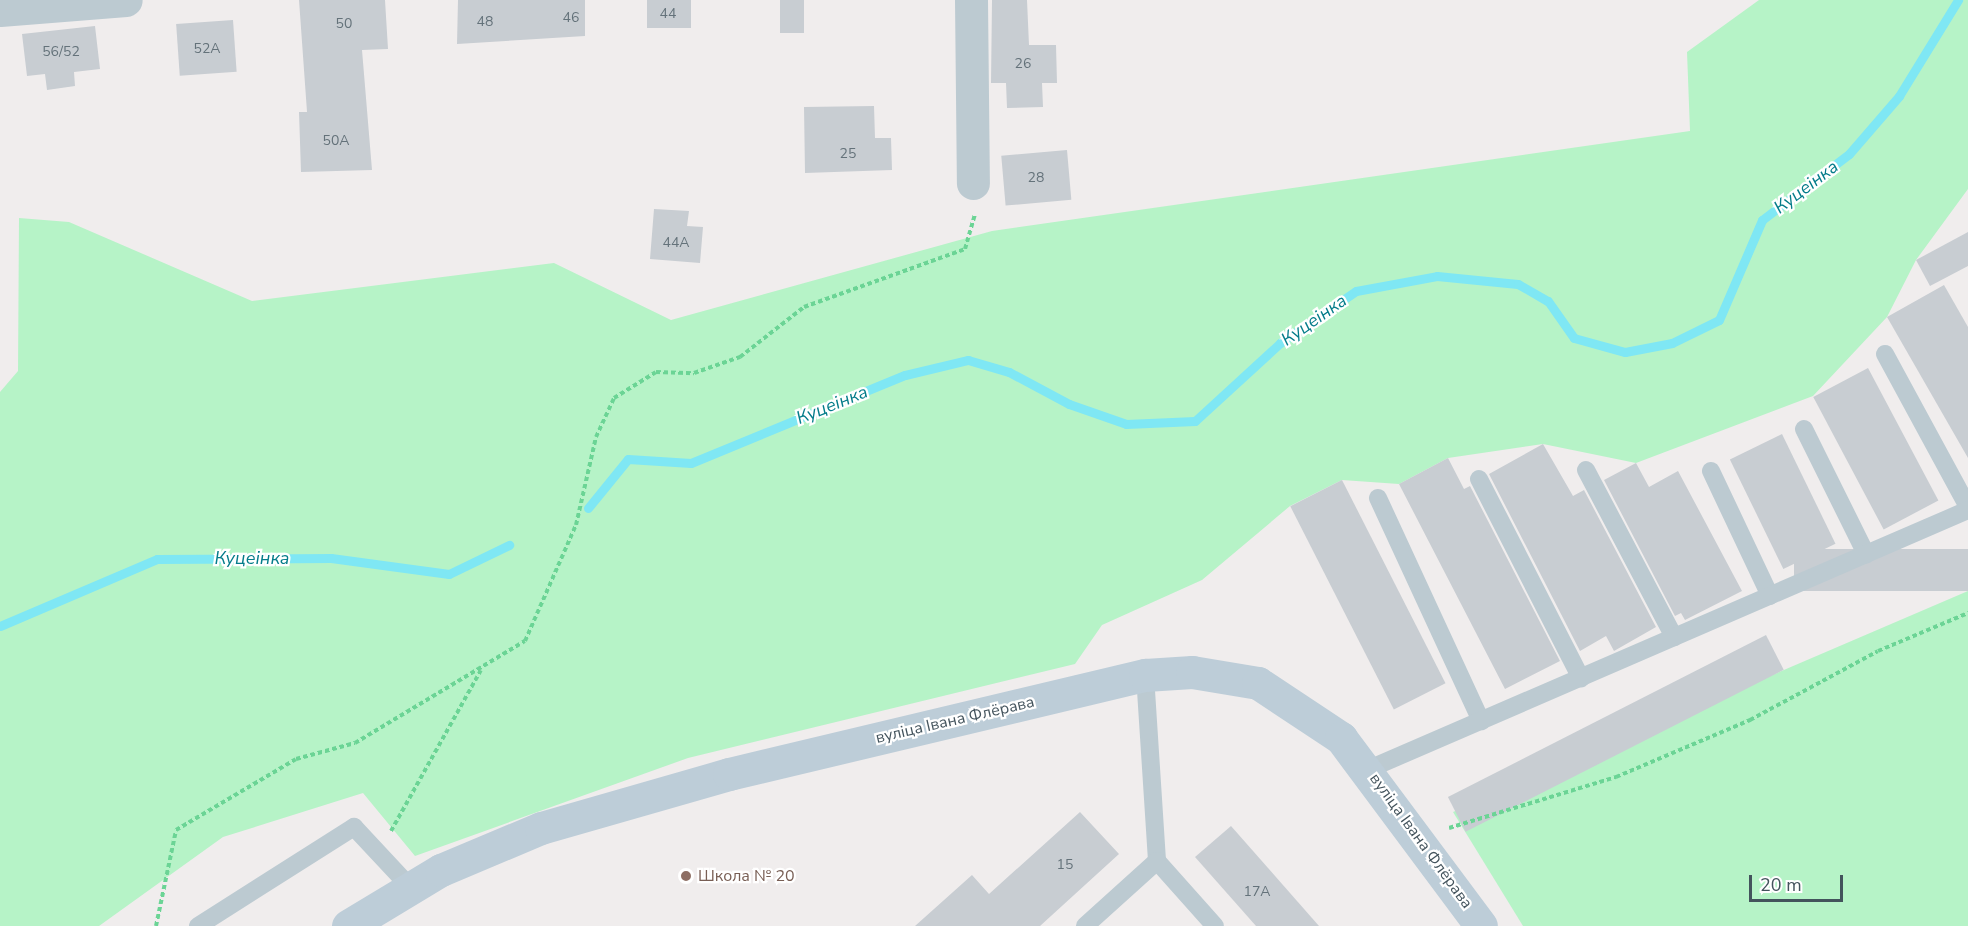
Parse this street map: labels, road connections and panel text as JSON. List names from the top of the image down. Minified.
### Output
{"streets":{"street":["вуліца Івана Флёрава"]},"water":["Куцеінка"],"places":["Школа № 20"],"house_numbers":["44","46","48","50","52А","56/52","26","50А","25","28","44А","15","17А"],"scale_bar":"20 m"}
